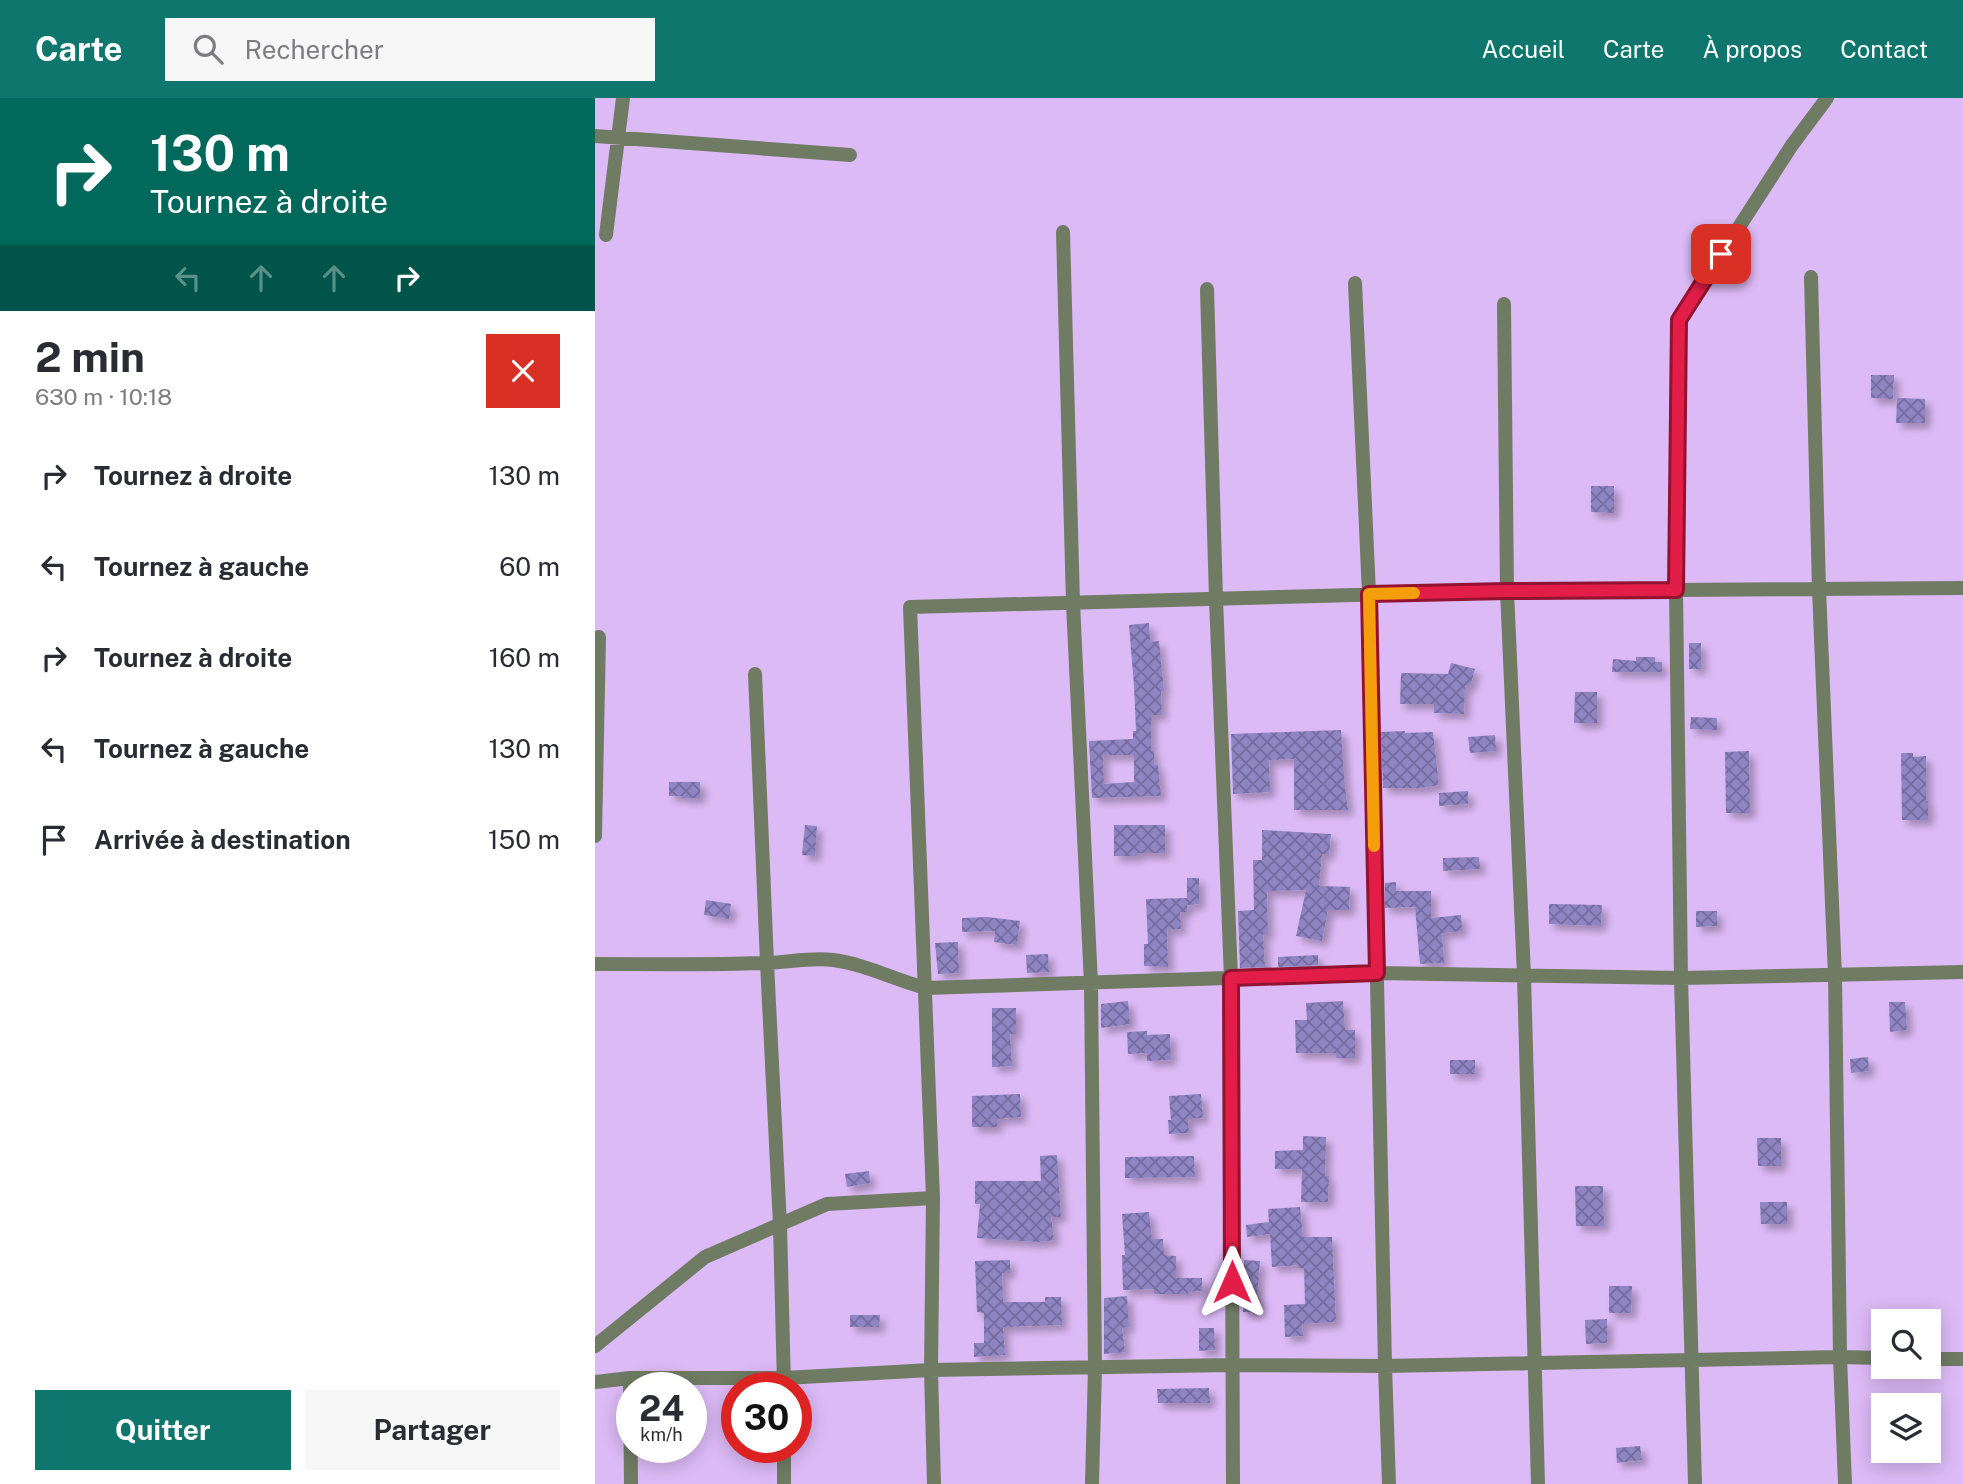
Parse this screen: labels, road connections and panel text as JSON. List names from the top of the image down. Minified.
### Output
{"page":{"header":"Carte","search":"Rechercher","nav":["Accueil","Carte","À propos","Contact"],"turn":["130 m","Tournez à droite"],"heading":["2 min","630 m · 10:18"],"list":[{"name":"Tournez à droite","value":"130 m"},{"name":"Tournez à gauche","value":"60 m"},{"name":"Tournez à droite","value":"160 m"},{"name":"Tournez à gauche","value":"130 m"},{"name":"Arrivée à destination","value":"150 m"}],"speed":"24 km/h","limit":"30","buttons":["Quitter","Partager"]}}
